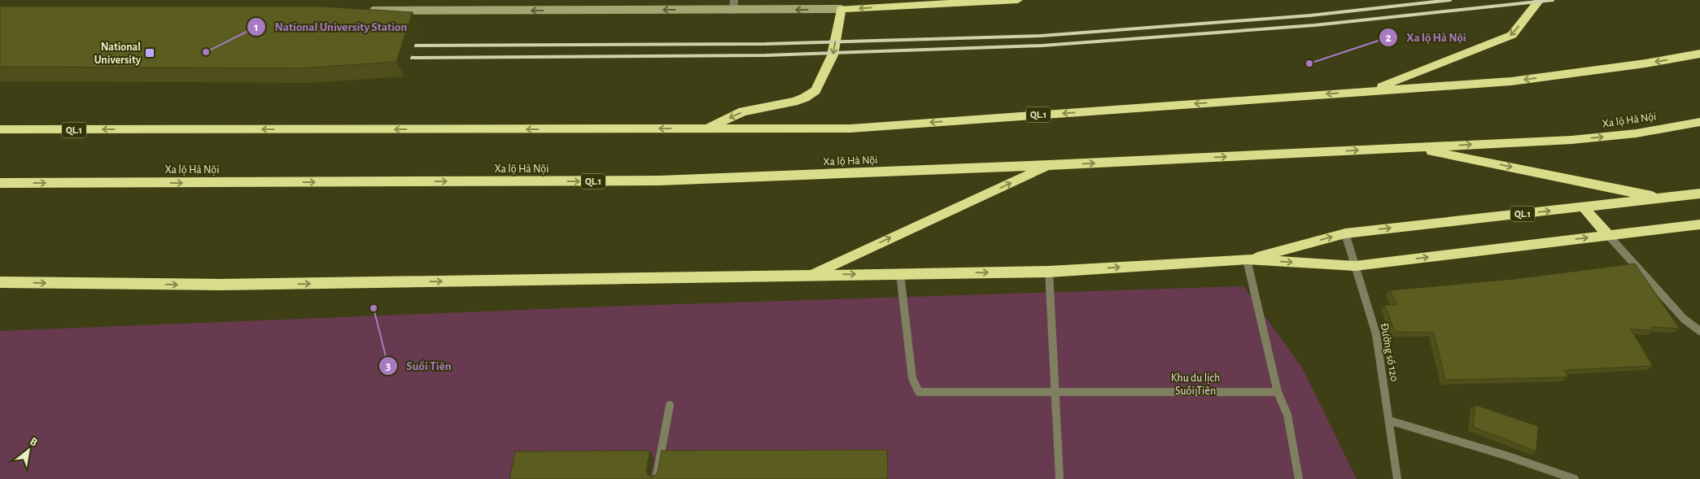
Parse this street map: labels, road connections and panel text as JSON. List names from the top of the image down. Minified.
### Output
{"streets":{"highway":["QL.1","Xa lộ Hà Nội"],"street":["Đường số 120"]},"crossings":[["QL.1","Đường số 120"]],"parks":["Khu du lịch Suối Tiên"],"places":{"other":["National University Station","Xa lộ Hà Nội","Suối Tiên"],"transit":["National University"]},"north":"top right"}
